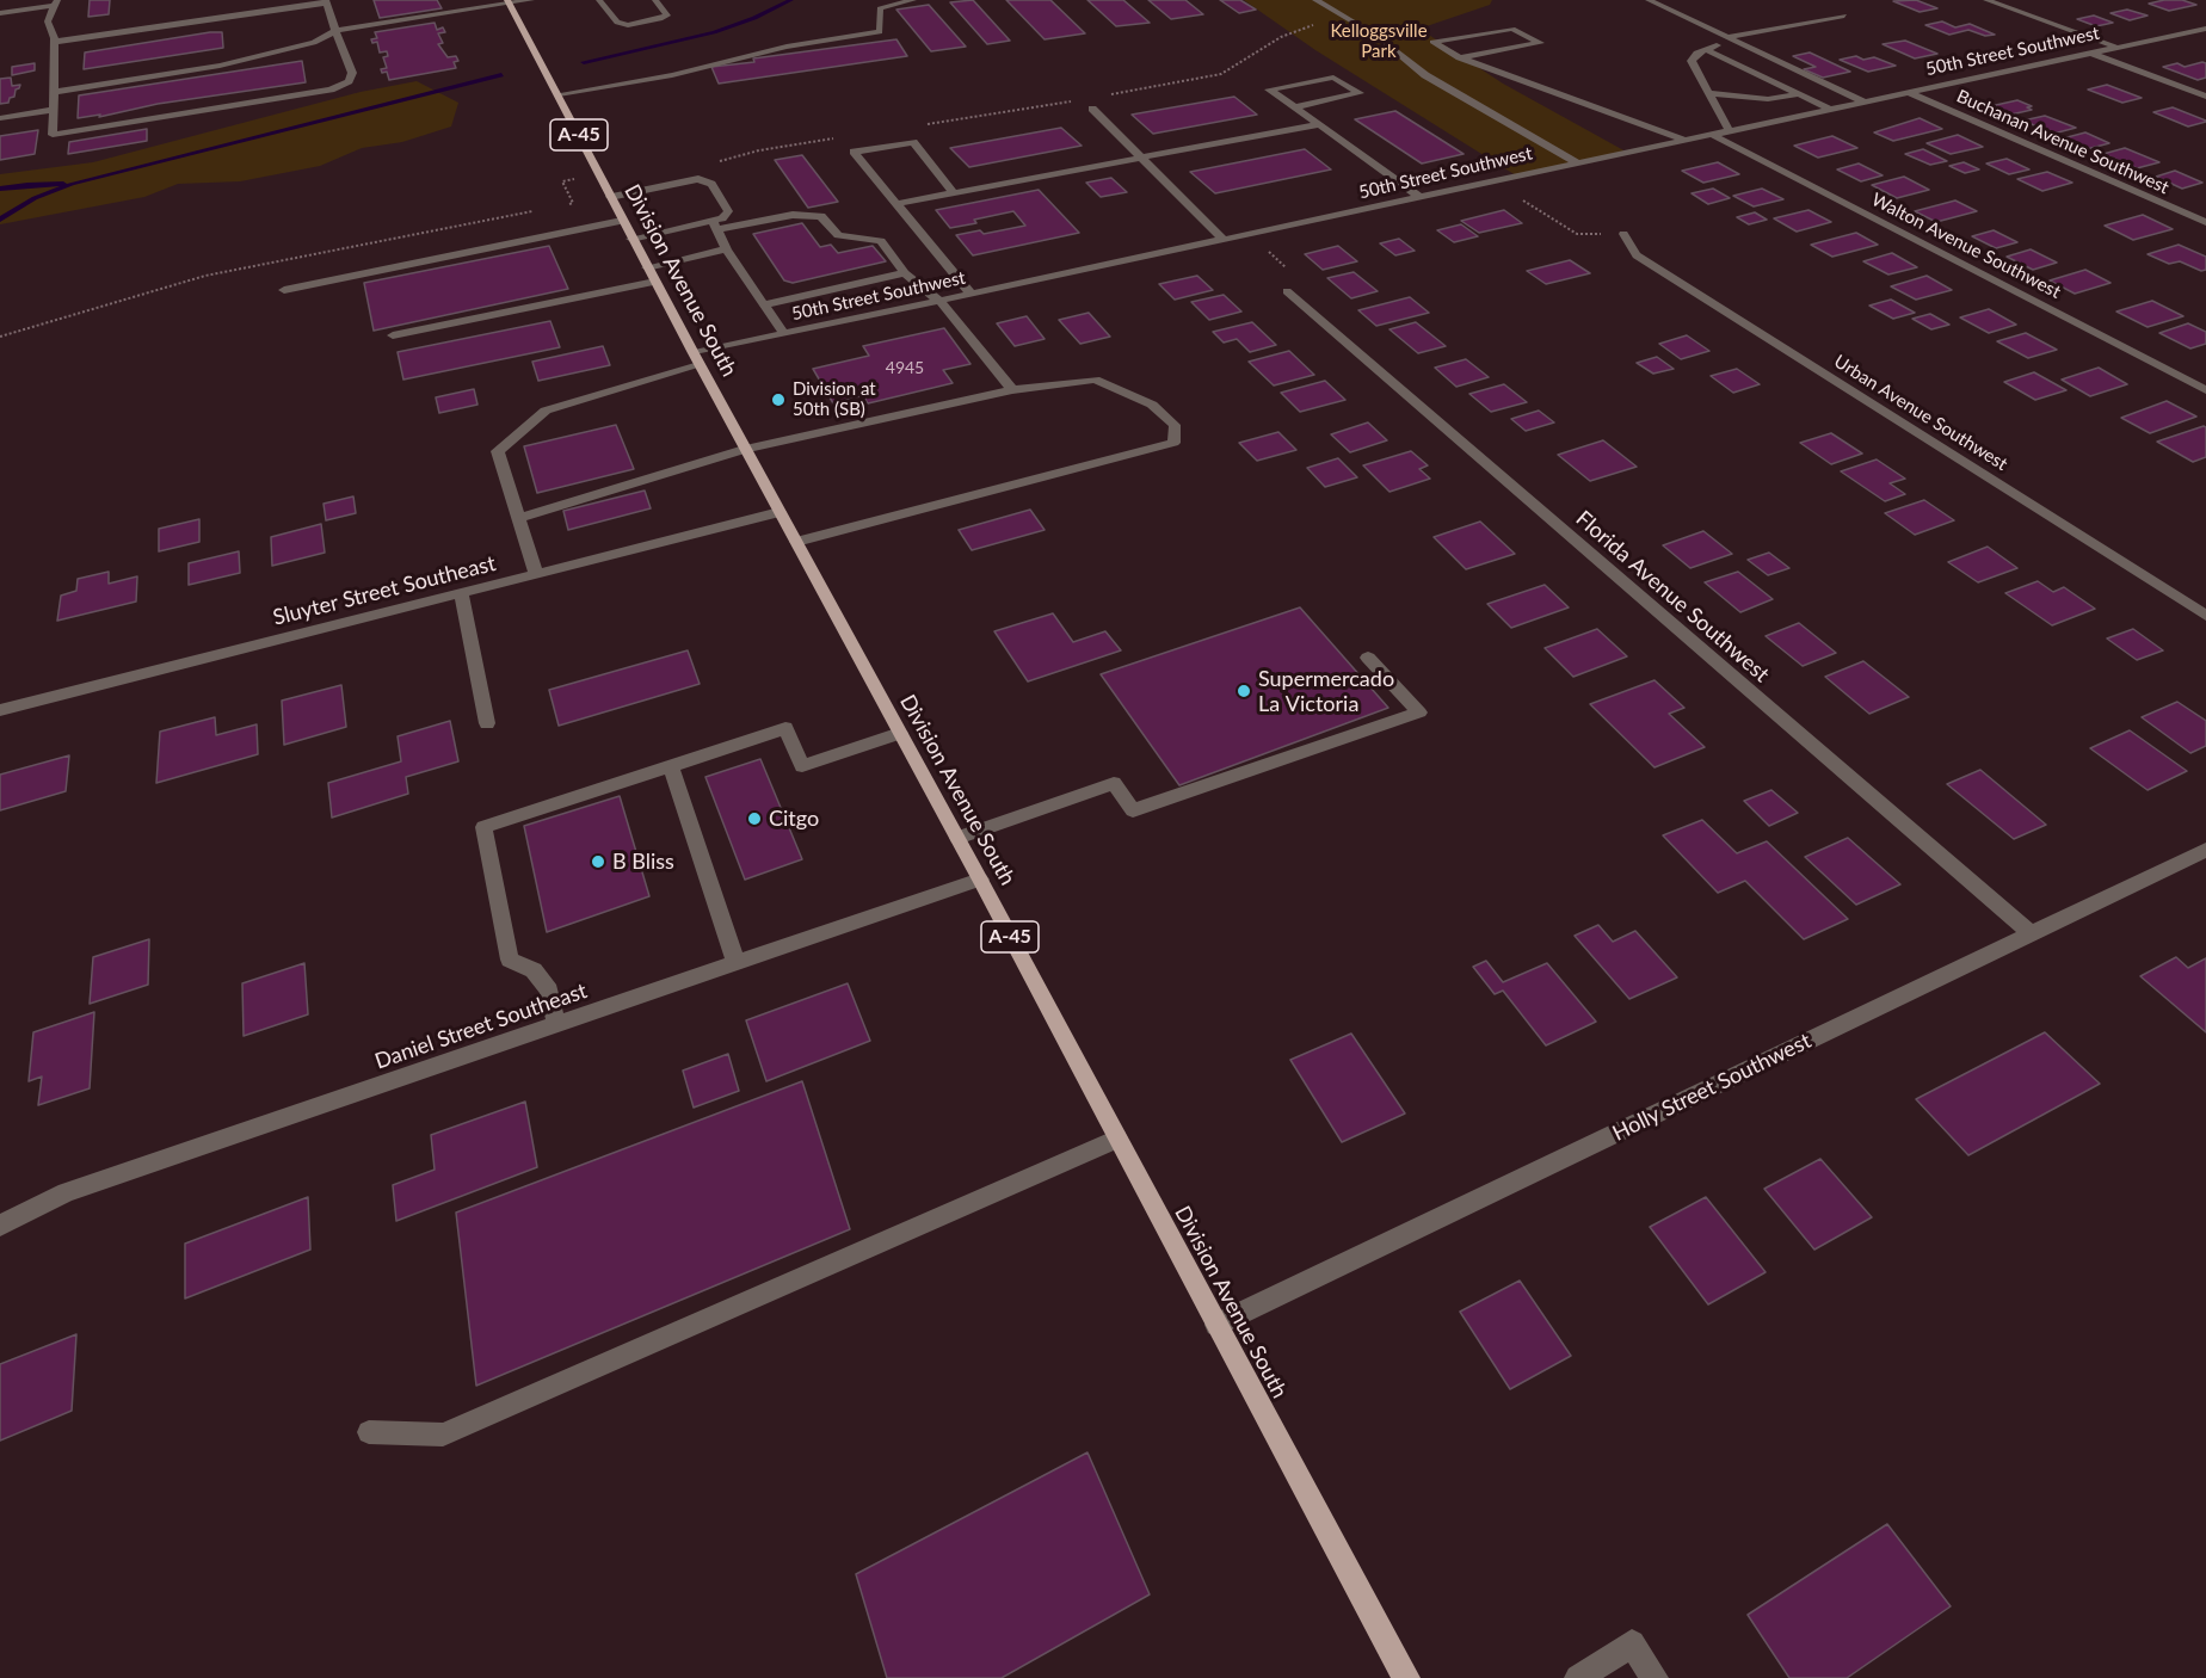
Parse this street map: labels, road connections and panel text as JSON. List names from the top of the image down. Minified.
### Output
{"streets":{"main road":["A-45","Division Avenue South"],"street":["50th Street Southwest","Buchanan Avenue Southwest","Walton Avenue Southwest","Urban Avenue Southwest","Sluyter Street Southeast","Florida Avenue Southwest","Daniel Street Southeast","Holly Street Southwest"]},"crossings":[["50th Street Southwest","Buchanan Avenue Southwest"],["50th Street Southwest","Walton Avenue Southwest"],["50th Street Southwest","Division Avenue South"],["Division Avenue South","Sluyter Street Southeast"],["Division Avenue South","Daniel Street Southeast"],["Division Avenue South","Holly Street Southwest"],["Florida Avenue Southwest","Holly Street Southwest"]],"parks":["Kelloggsville Park"],"places":["Division at 50th (SB)","Supermercado La Victoria","Citgo","B Bliss"],"house_numbers":["4945"]}
